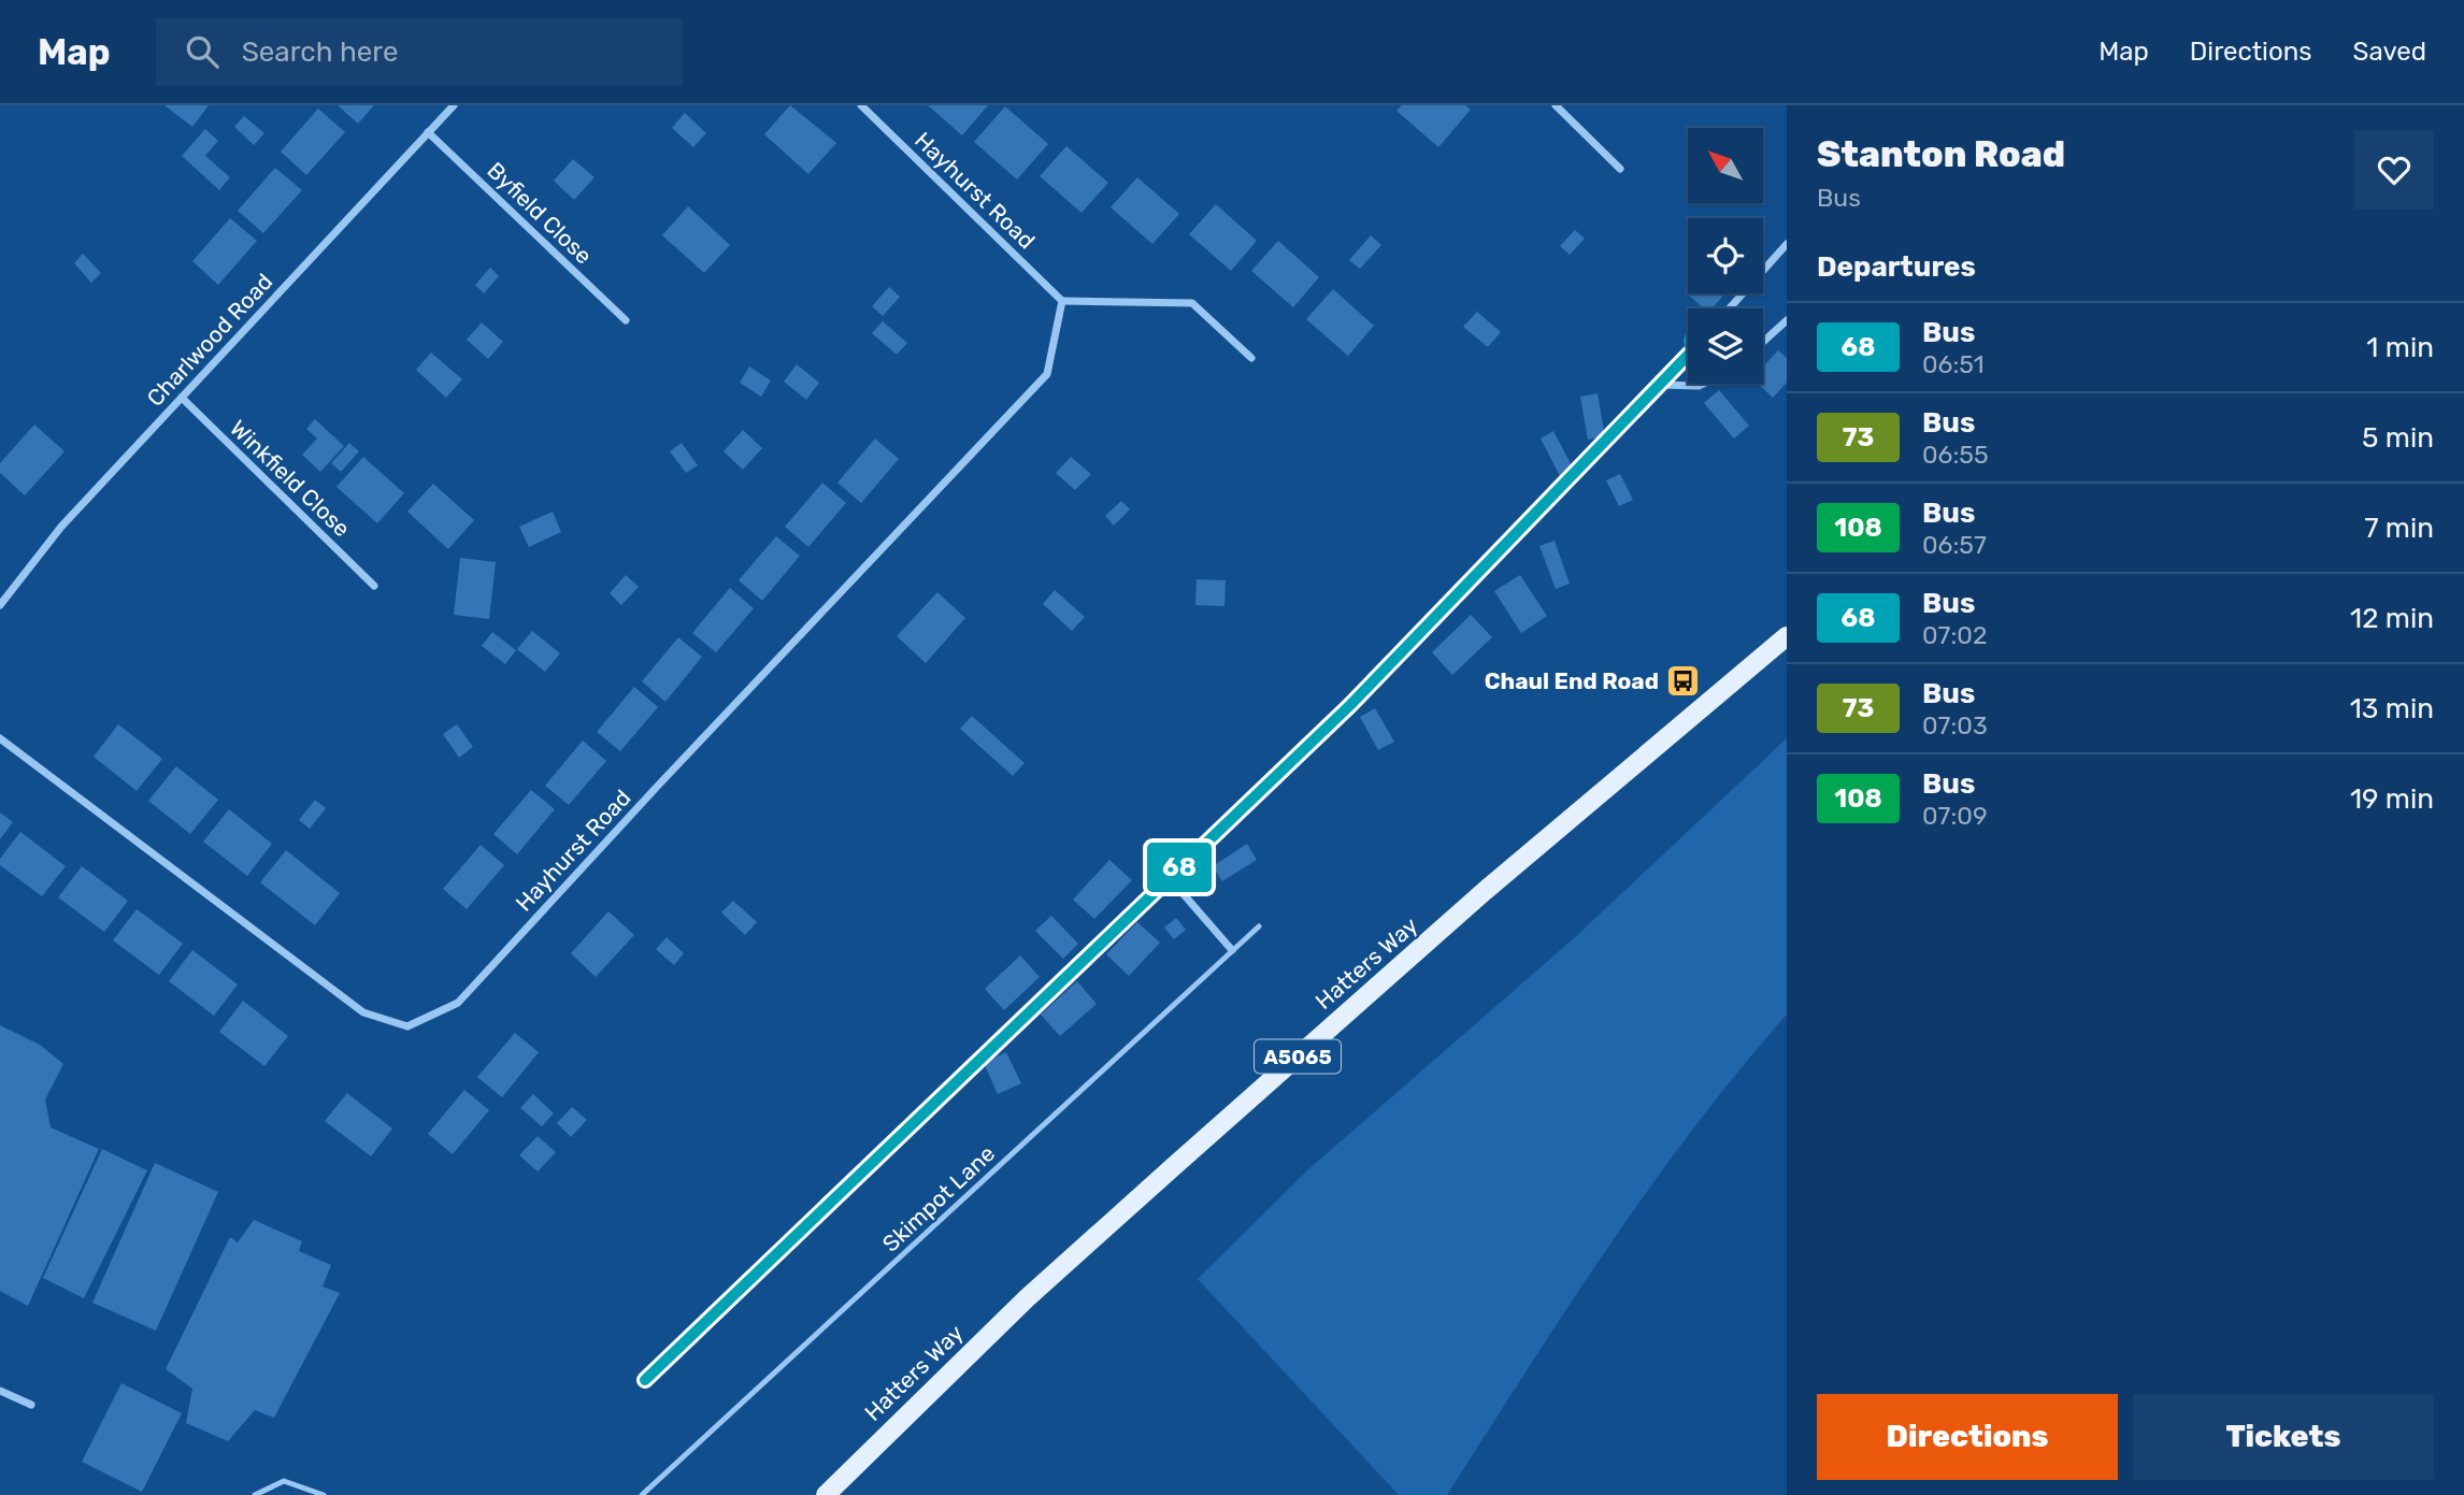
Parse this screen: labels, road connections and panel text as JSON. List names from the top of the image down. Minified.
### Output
{"streets":{"main road":["Hatters Way","A5065"],"street":["Hayhurst Road","Byfield Close","Charlwood Road","Winkfield Close"],"lane":["Skimpot Lane"]},"crossings":[["Byfield Close","Charlwood Road"],["Charlwood Road","Winkfield Close"]],"places":{"bus stop":["Chaul End Road"]},"lines":["bus line 68"],"north":"top left","page":{"header":"Map","search":"Search here","nav":["Map","Directions","Saved"],"on_map":"68","heading":[["Stanton Road","Bus"],"Departures"],"list":[{"mark":"68","name":"Bus","note":"06:51","value":"1 min"},{"mark":"73","name":"Bus","note":"06:55","value":"5 min"},{"mark":"108","name":"Bus","note":"06:57","value":"7 min"},{"mark":"68","name":"Bus","note":"07:02","value":"12 min"},{"mark":"73","name":"Bus","note":"07:03","value":"13 min"},{"mark":"108","name":"Bus","note":"07:09","value":"19 min"}],"buttons":["Directions","Tickets"]}}
